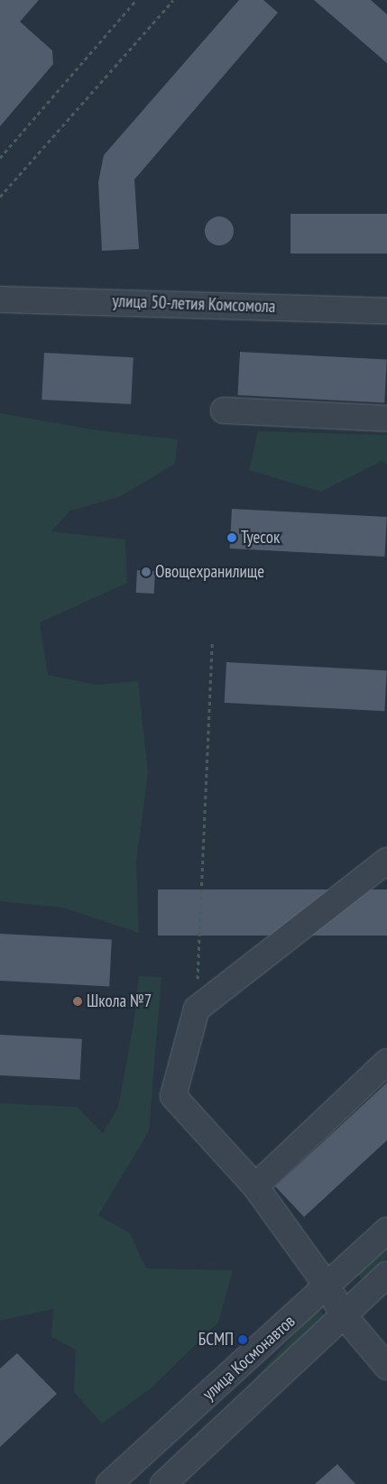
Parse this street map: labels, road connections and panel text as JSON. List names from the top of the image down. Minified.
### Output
{"streets":{"street":["улица 50-летия Комсомола","улица Космонавтов"]},"places":["Туесок","Овощехранилище","Школа №7","БСМП"]}
